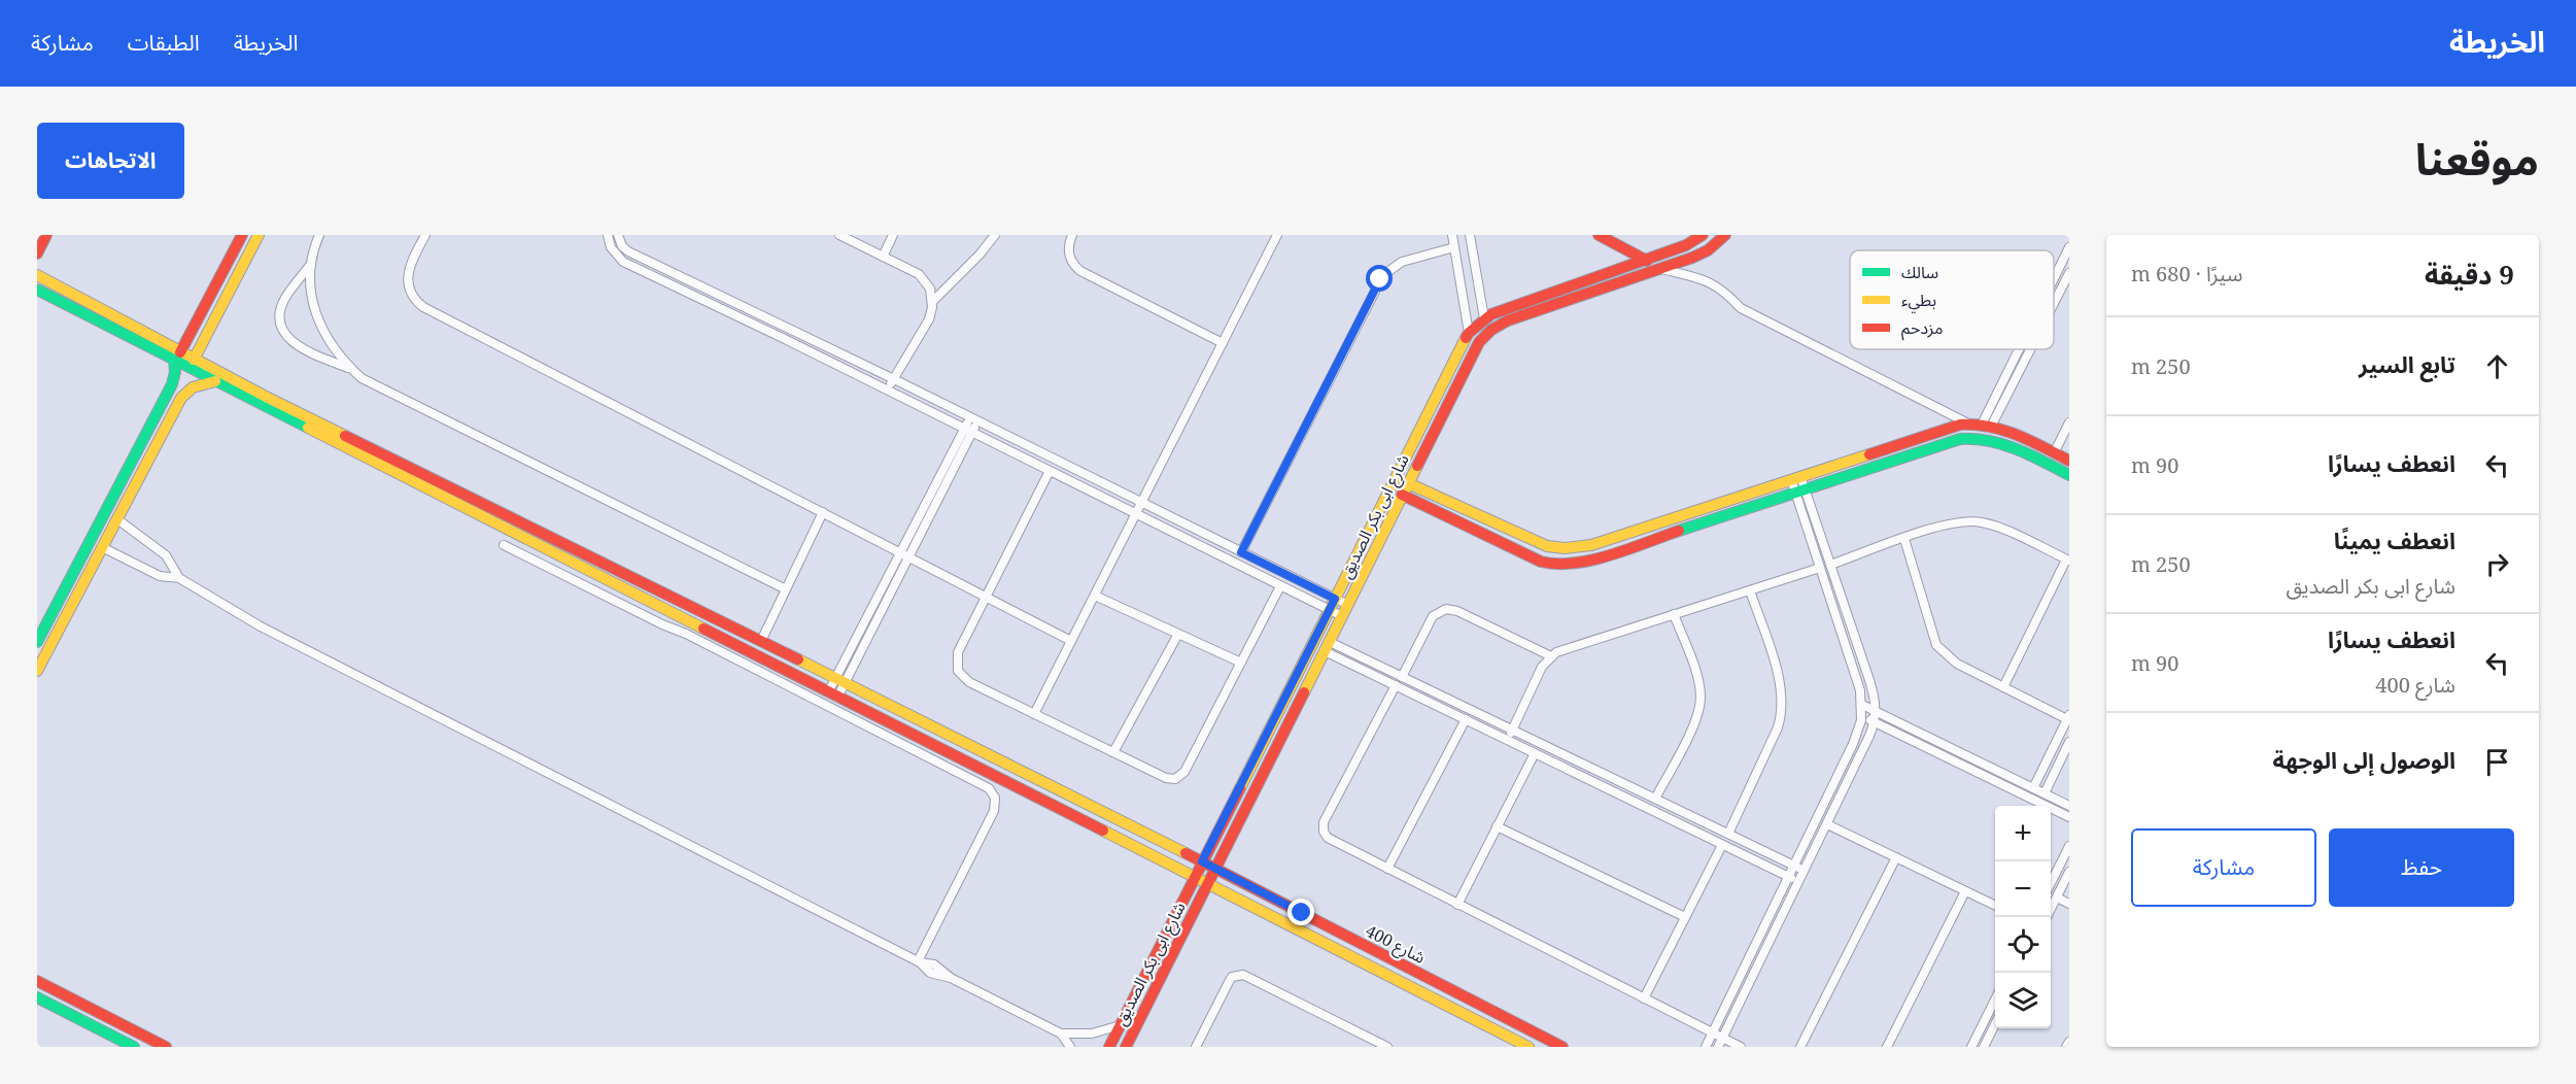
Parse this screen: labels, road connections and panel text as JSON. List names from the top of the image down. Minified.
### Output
{"streets":{"main road":["شارع ابى بكر الصديق","شارع 400"]},"crossings":[["شارع ابى بكر الصديق","شارع 400"]],"legend":["سالك","بطيء","مزدحم"],"page":{"header":"الخريطة","nav":["الخريطة","الطبقات","مشاركة"],"title":"موقعنا","buttons":["الاتجاهات",["حفظ","مشاركة"]],"heading":["9 دقيقة","سيرًا · 680 m"],"list":[["تابع السير","250 m"],["انعطف يسارًا","90 m"],["انعطف يمينًا","شارع ابى بكر الصديق","250 m"],["انعطف يسارًا","شارع 400","90 m"],"الوصول إلى الوجهة"],"map_buttons":["+","−"]}}
